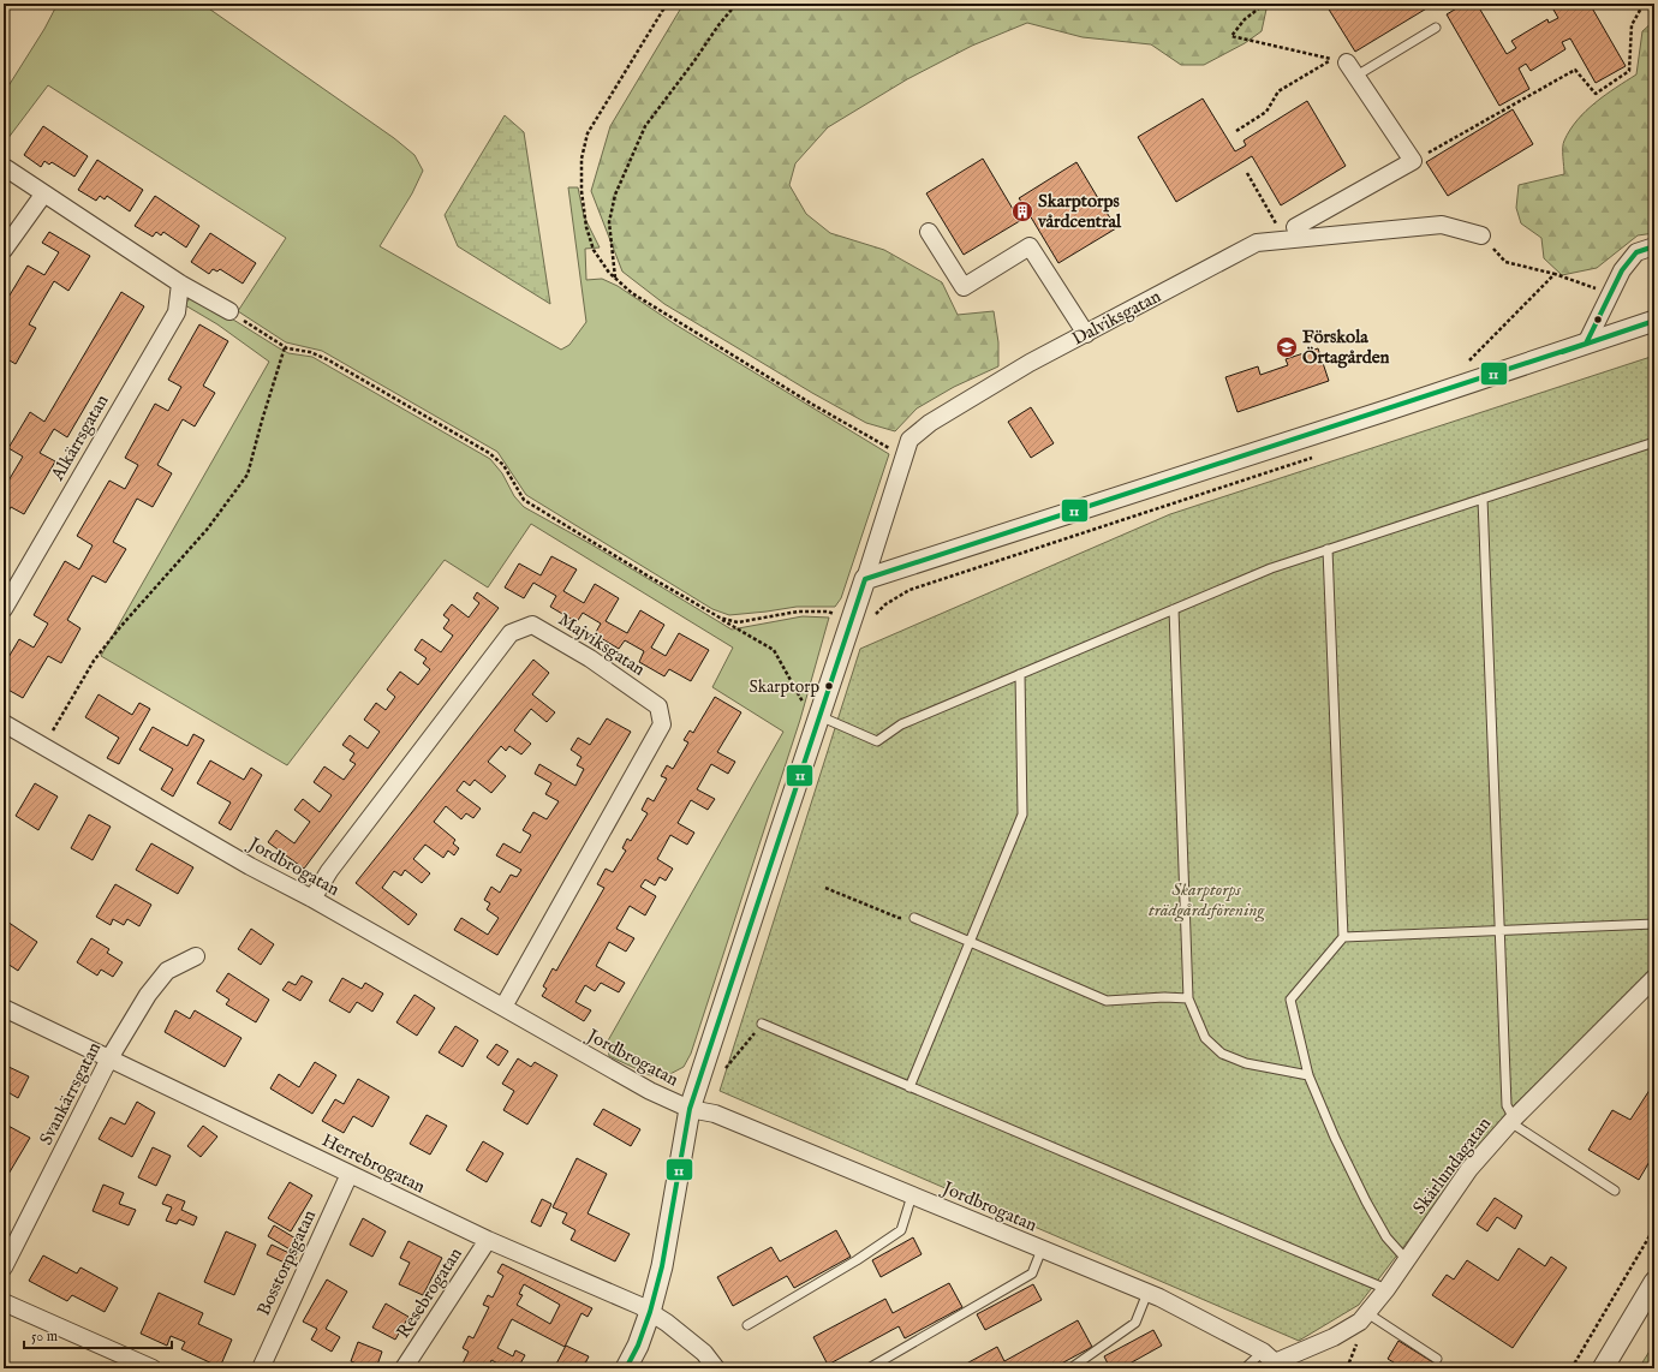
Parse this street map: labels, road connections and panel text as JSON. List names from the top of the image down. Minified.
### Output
{"streets":{"street":["Dalviksgatan","Alkärrsgatan","Majviksgatan","Jordbrogatan","Svankärrsgatan","Herrebrogatan","Skärlundagatan","Bosstorpsgatan","Resebrogatan"]},"crossings":[["Dalviksgatan","Jordbrogatan"],["Dalviksgatan","Herrebrogatan"],["Majviksgatan","Jordbrogatan"],["Jordbrogatan","Skärlundagatan"],["Svankärrsgatan","Herrebrogatan"],["Herrebrogatan","Bosstorpsgatan"],["Herrebrogatan","Resebrogatan"]],"parks":["Skarptorps trädgårdsförening"],"places":{"building":["Skarptorps vårdcentral"],"school or university":["Förskola Örtagården"],"other":["Skarptorp"]},"lines":["transit line 11"],"scale_bar":"50 m"}
